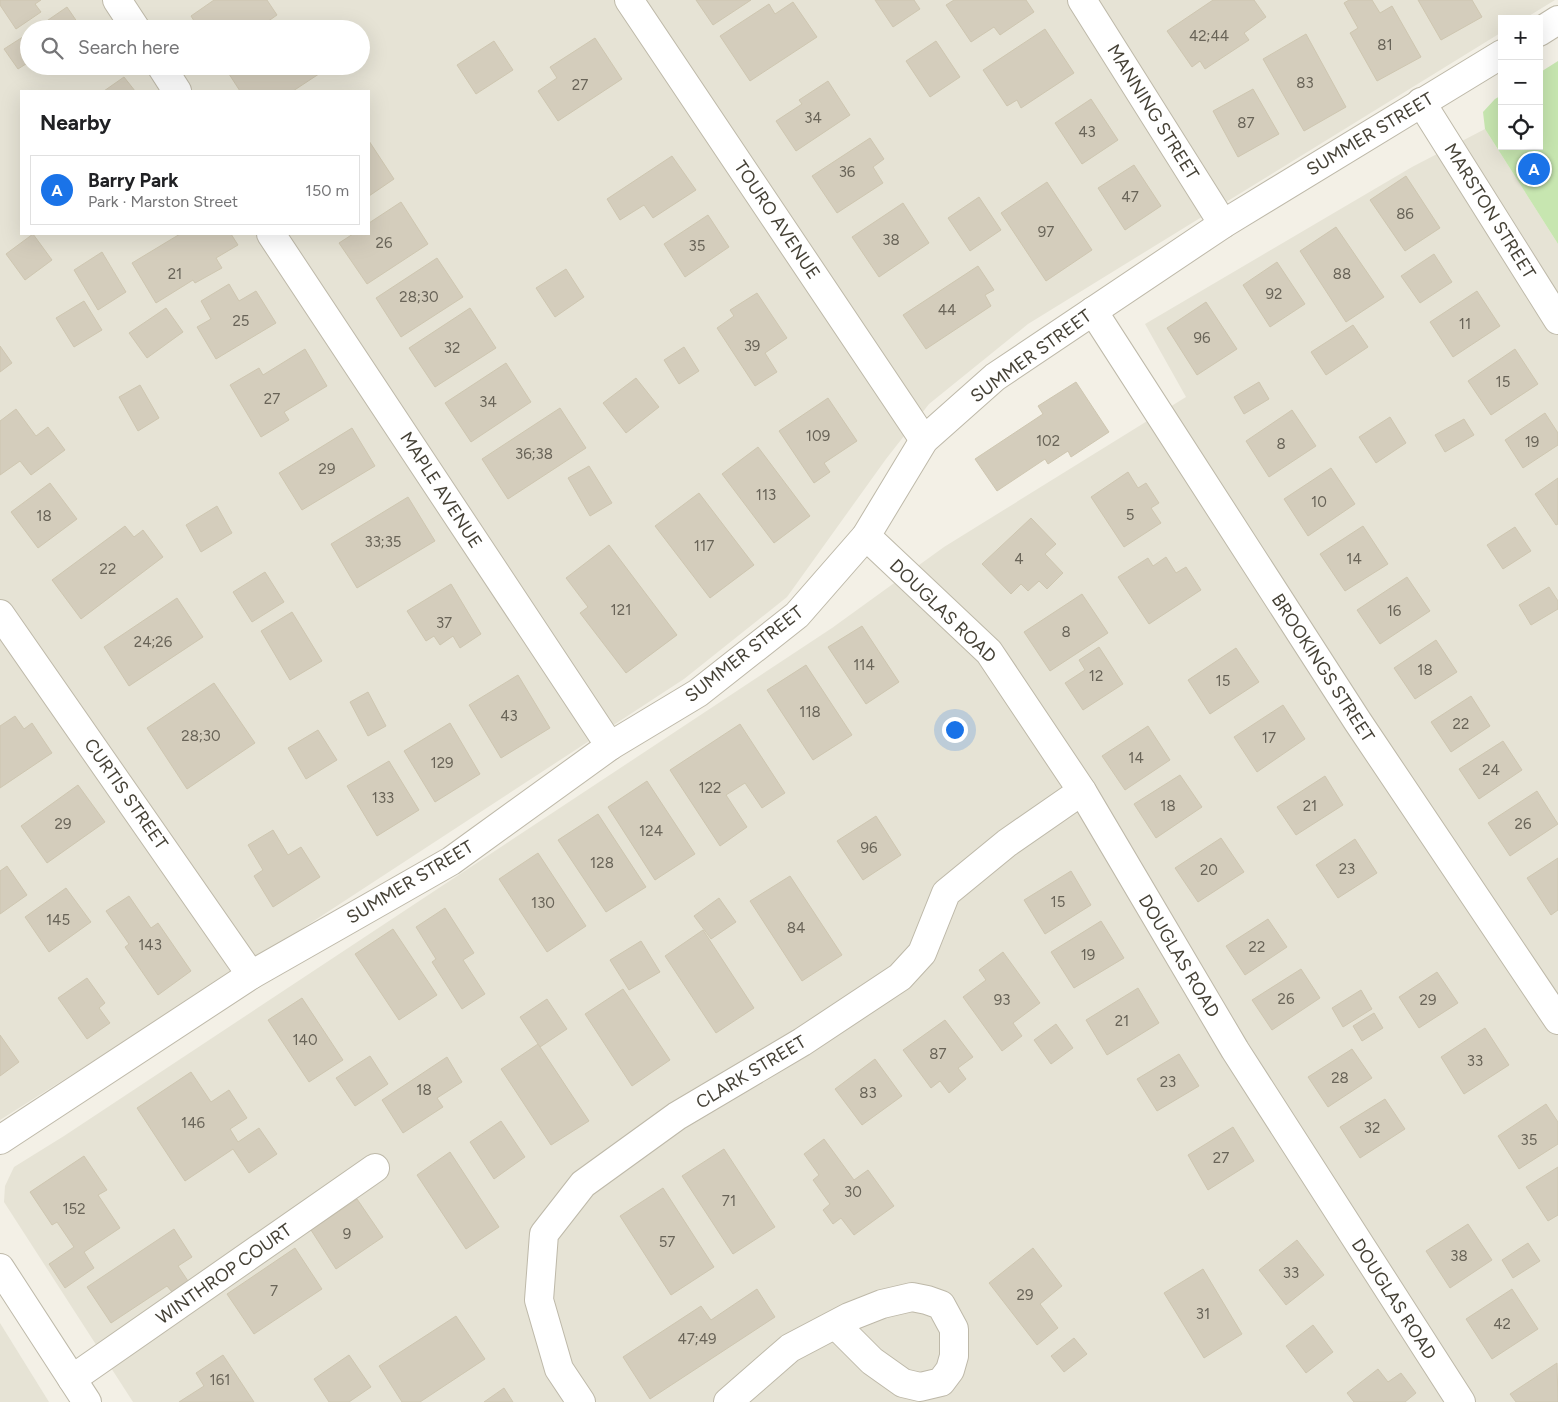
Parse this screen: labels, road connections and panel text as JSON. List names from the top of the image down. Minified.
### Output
{"streets":{"street":["MANNING STREET","SUMMER STREET","MARSTON STREET","TOURO AVENUE","MAPLE AVENUE","DOUGLAS ROAD","BROOKINGS STREET","CURTIS STREET","CLARK STREET","WINTHROP COURT"]},"crossings":[["MANNING STREET","SUMMER STREET"],["SUMMER STREET","MARSTON STREET"],["SUMMER STREET","TOURO AVENUE"],["SUMMER STREET","MAPLE AVENUE"],["SUMMER STREET","DOUGLAS ROAD"],["SUMMER STREET","BROOKINGS STREET"],["SUMMER STREET","CURTIS STREET"],["DOUGLAS ROAD","CLARK STREET"]],"house_numbers":["42;44","81","83","27","34","87","43","36","47","86","97","38","26","35","21","88","92","28;30","44","25","11","96","39","32","15","27","34","109","102","19","8","36;38","29","113","10","5","18","33;35","117","4","14","22","121","16","37","8","24;26","114","18","12","15","118","43","22","28;30","17","14","129","24","122","133","18","21","29","26","124","96","128","23","20","15","130","145","84","143","22","19","26","93","29","21","140","87","33","28","23","18","83","146","32","35","27","30","71","152","9","57","38","33","7","29","31","42","47;49","161"],"page":{"map_buttons":["+","−"],"search":"Search here","heading":"Nearby","pins":"A","list":[{"mark":"A","name":"Barry Park","note":"Park · Marston Street","value":"150 m"}]}}
